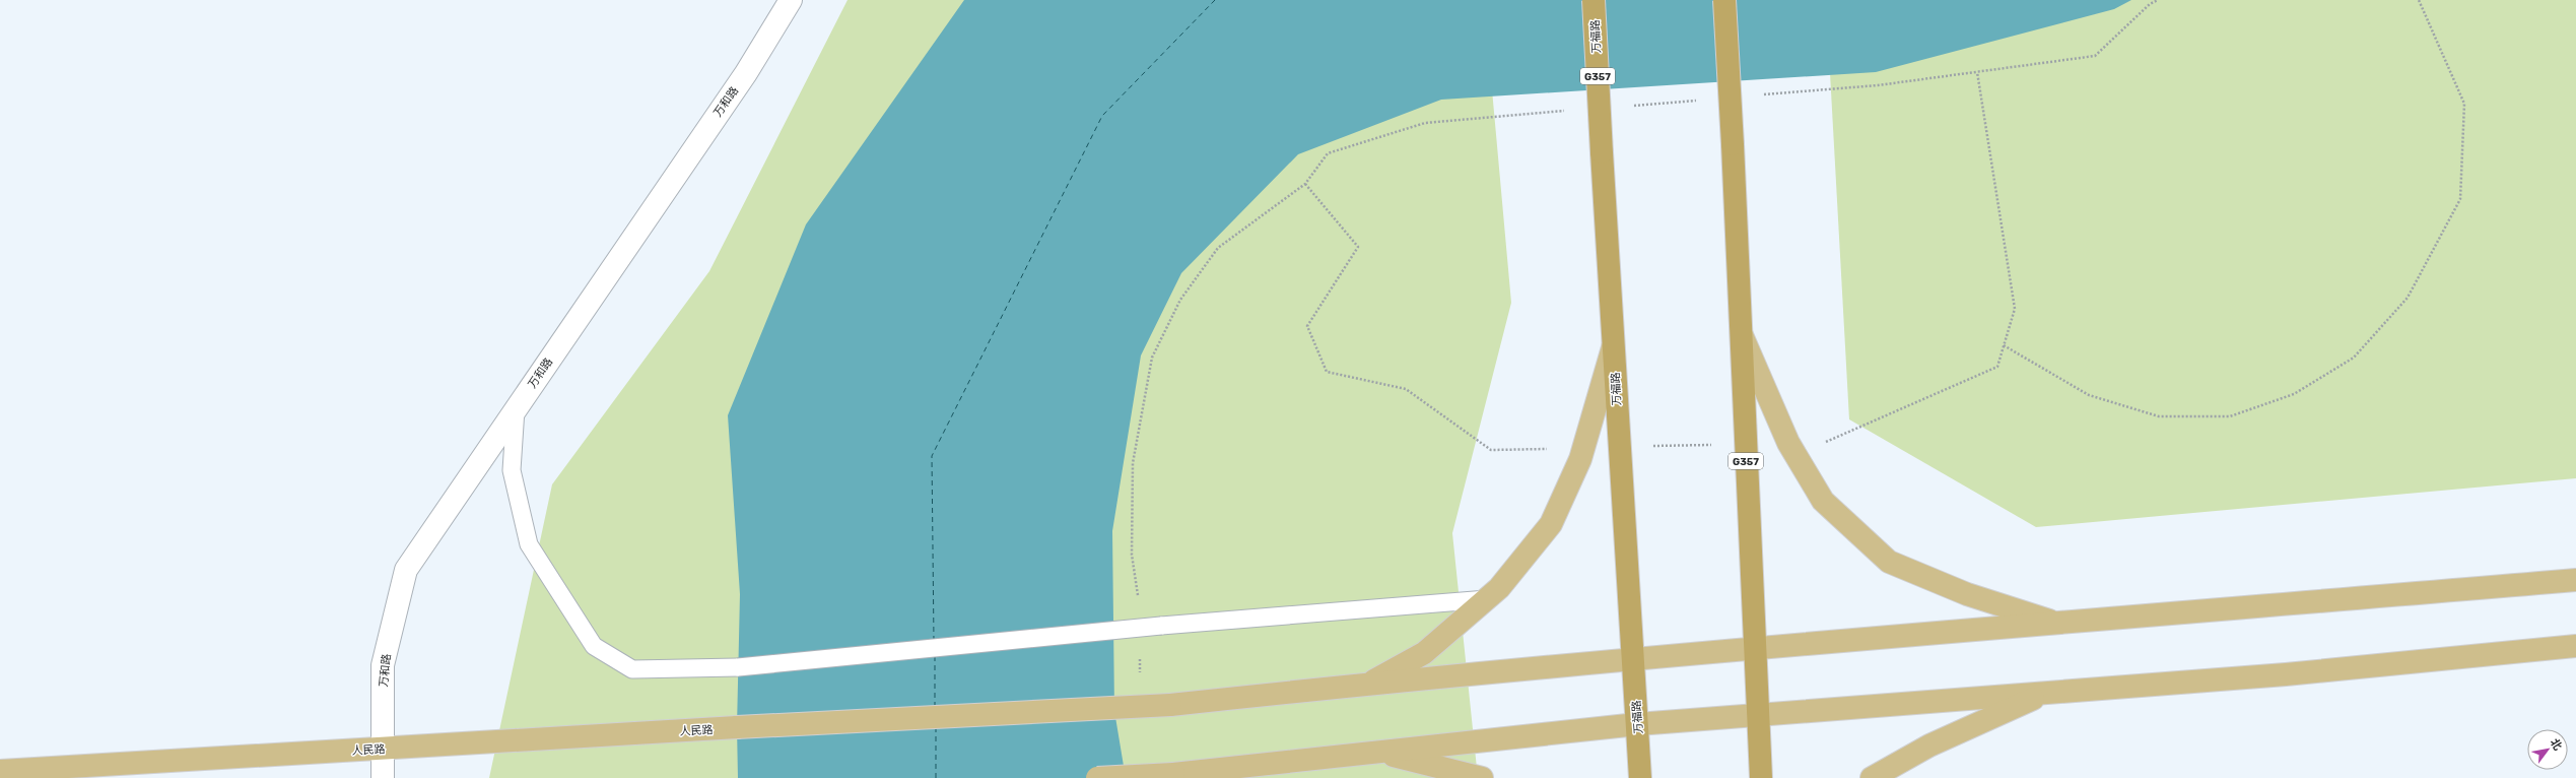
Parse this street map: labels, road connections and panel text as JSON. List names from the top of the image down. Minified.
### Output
{"streets":{"highway":["万福路","G357"],"main road":["人民路"],"street":["万和路"]},"crossings":[["万福路","人民路"],["G357","人民路"],["万和路","人民路"]],"north":"top right"}
